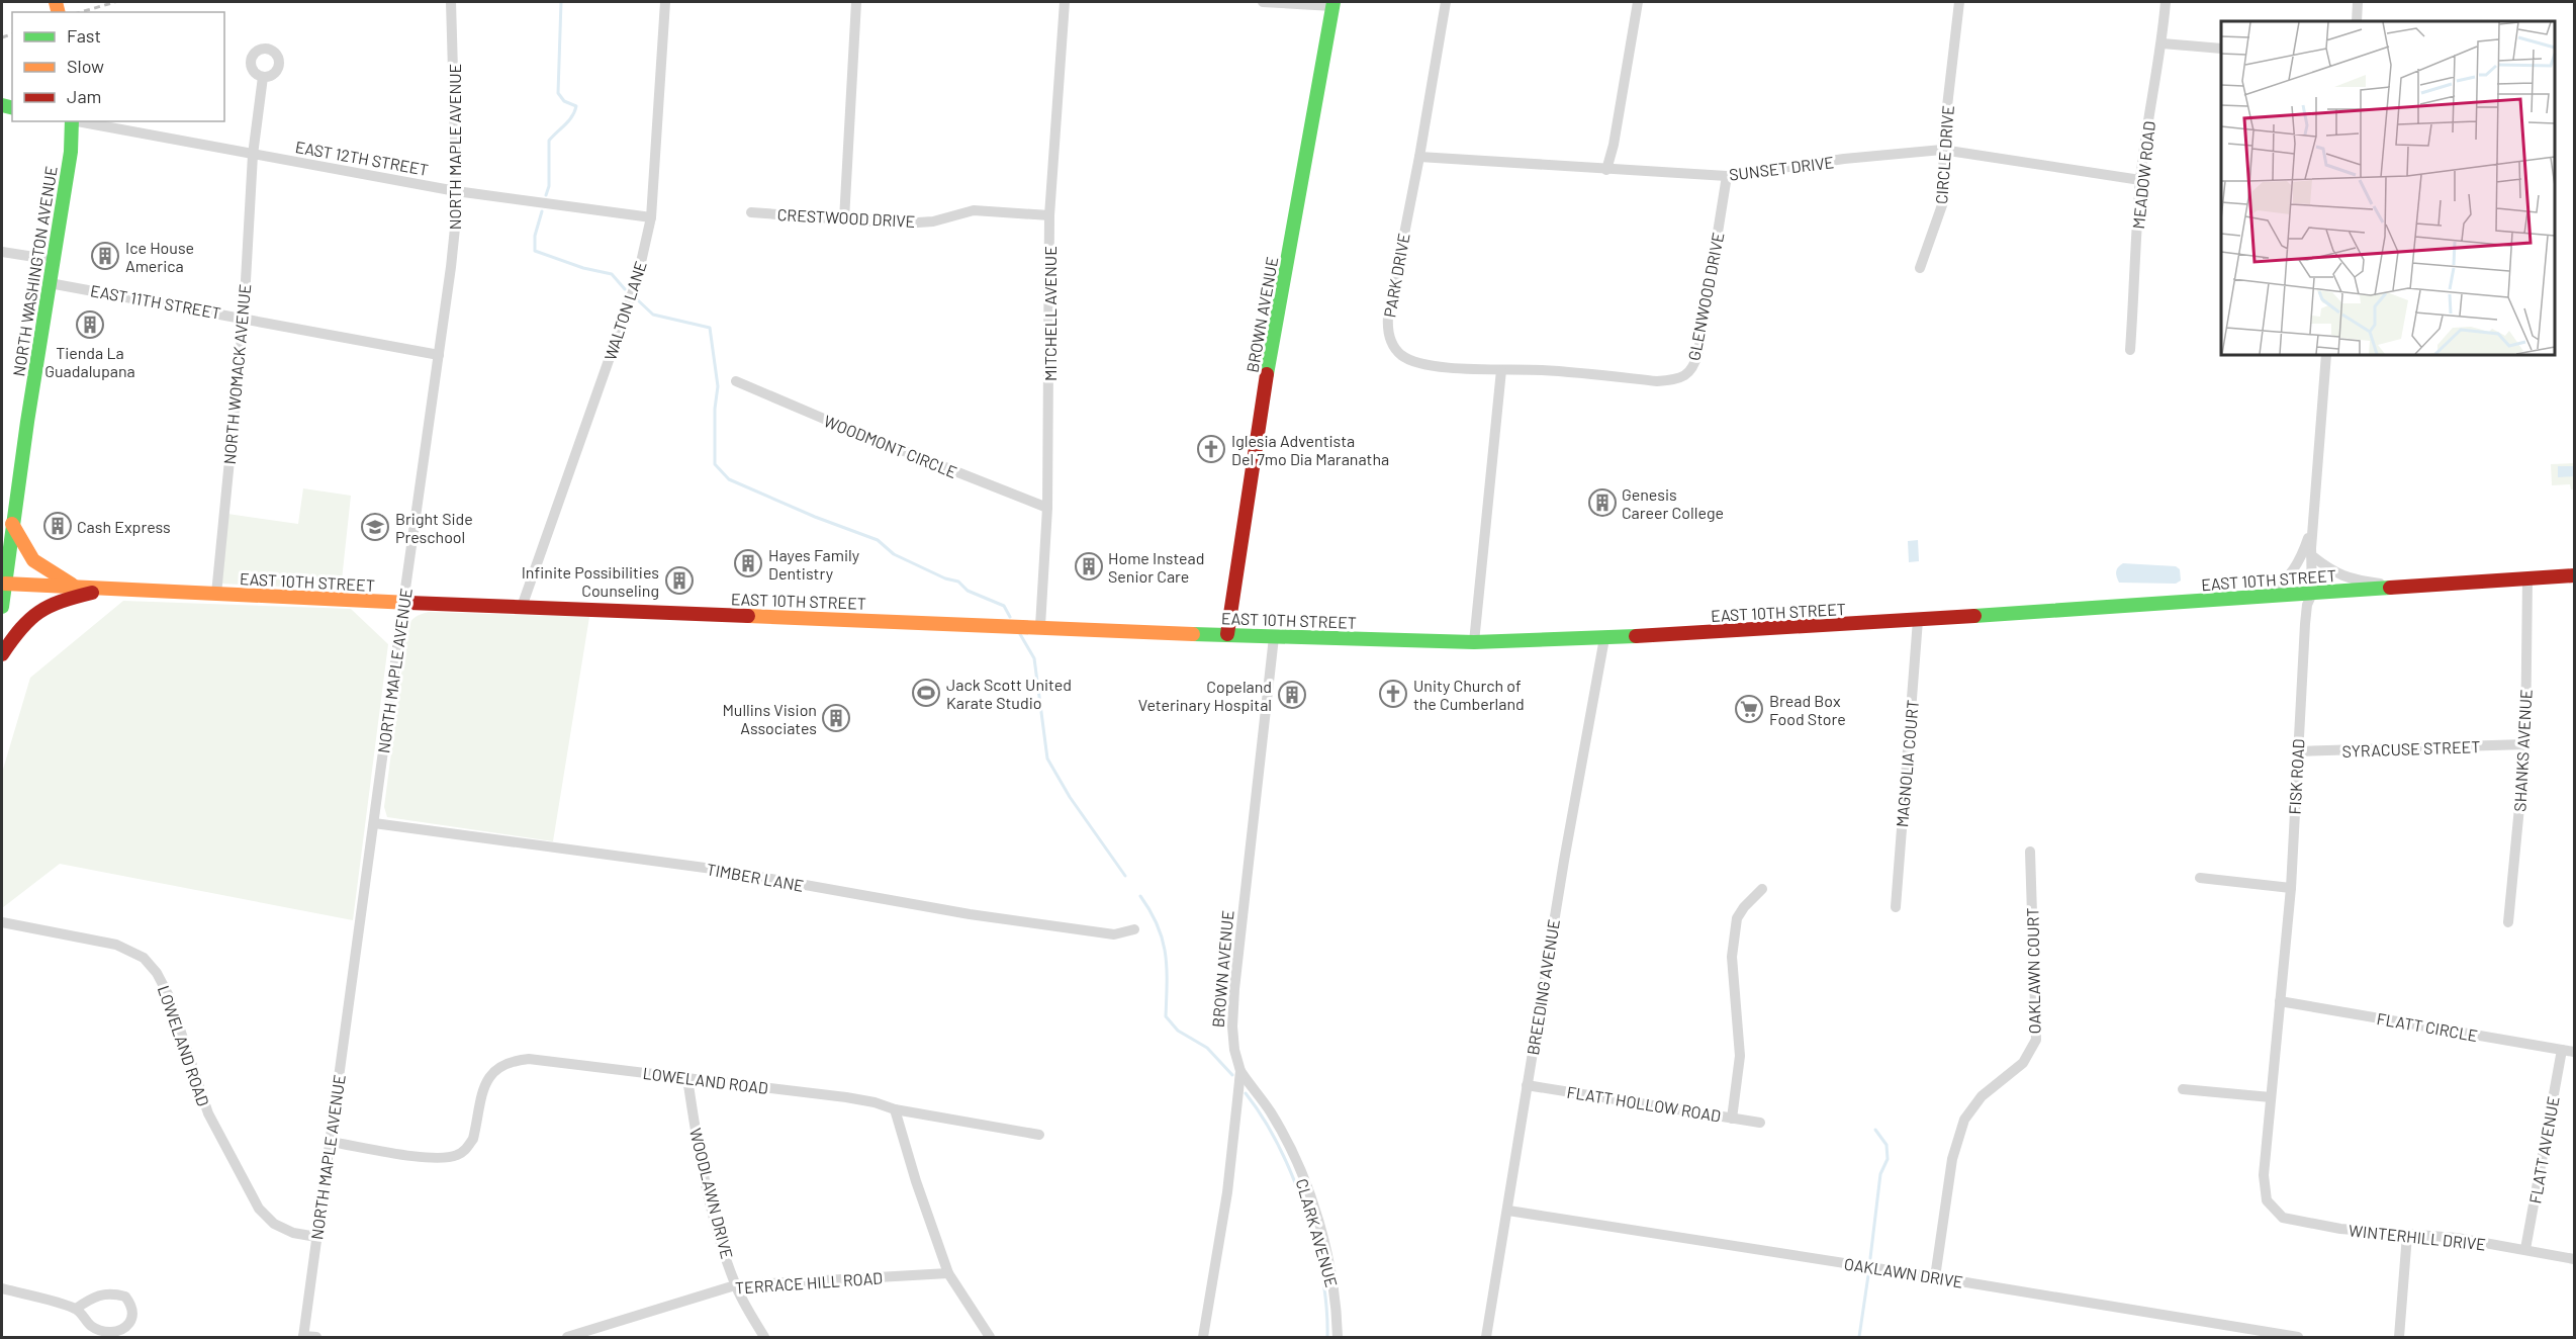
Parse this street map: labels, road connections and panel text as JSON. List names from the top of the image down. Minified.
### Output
{"streets":{"main road":["NORTH WASHINGTON AVENUE","BROWN AVENUE","EAST 10TH STREET"],"street":["NORTH MAPLE AVENUE","CIRCLE DRIVE","EAST 12TH STREET","SUNSET DRIVE","MEADOW ROAD","CRESTWOOD DRIVE","PARK DRIVE","GLENWOOD DRIVE","EAST 11TH STREET","WALTON LANE","MITCHELL AVENUE","NORTH WOMACK AVENUE","WOODMONT CIRCLE","SYRACUSE STREET","SHANKS AVENUE","MAGNOLIA COURT","FISK ROAD","TIMBER LANE","OAKLAWN COURT","BREEDING AVENUE","FLATT CIRCLE","LOWELAND ROAD","FLATT HOLLOW ROAD","FLATT AVENUE","WOODLAWN DRIVE","CLARK AVENUE","WINTERHILL DRIVE","OAKLAWN DRIVE","TERRACE HILL ROAD"]},"crossings":[["NORTH MAPLE AVENUE","EAST 12TH STREET"],["NORTH MAPLE AVENUE","EAST 11TH STREET"],["NORTH MAPLE AVENUE","EAST 10TH STREET"],["NORTH MAPLE AVENUE","TIMBER LANE"],["NORTH MAPLE AVENUE","LOWELAND ROAD"],["CIRCLE DRIVE","SUNSET DRIVE"],["EAST 12TH STREET","WALTON LANE"],["EAST 12TH STREET","NORTH WOMACK AVENUE"],["SUNSET DRIVE","MEADOW ROAD"],["SUNSET DRIVE","PARK DRIVE"],["SUNSET DRIVE","GLENWOOD DRIVE"],["CRESTWOOD DRIVE","MITCHELL AVENUE"],["NORTH WASHINGTON AVENUE","EAST 11TH STREET"],["NORTH WASHINGTON AVENUE","EAST 10TH STREET"],["PARK DRIVE","GLENWOOD DRIVE"],["EAST 11TH STREET","NORTH WOMACK AVENUE"],["WALTON LANE","EAST 10TH STREET"],["MITCHELL AVENUE","WOODMONT CIRCLE"],["MITCHELL AVENUE","EAST 10TH STREET"],["BROWN AVENUE","EAST 10TH STREET"],["BROWN AVENUE","CLARK AVENUE"],["NORTH WOMACK AVENUE","EAST 10TH STREET"],["EAST 10TH STREET","SHANKS AVENUE"],["EAST 10TH STREET","MAGNOLIA COURT"],["EAST 10TH STREET","FISK ROAD"],["EAST 10TH STREET","BREEDING AVENUE"],["SYRACUSE STREET","SHANKS AVENUE"],["SYRACUSE STREET","FISK ROAD"],["FISK ROAD","FLATT CIRCLE"],["FISK ROAD","WINTERHILL DRIVE"],["OAKLAWN COURT","OAKLAWN DRIVE"],["BREEDING AVENUE","FLATT HOLLOW ROAD"],["BREEDING AVENUE","OAKLAWN DRIVE"],["FLATT CIRCLE","FLATT AVENUE"],["LOWELAND ROAD","WOODLAWN DRIVE"],["FLATT AVENUE","WINTERHILL DRIVE"],["WOODLAWN DRIVE","TERRACE HILL ROAD"]],"places":{"building":["Ice House America","Tienda La Guadalupana","Genesis Career College","Cash Express","Hayes Family Dentistry","Home Instead Senior Care","Infinite Possibilities Counseling","Copeland Veterinary Hospital","Mullins Vision Associates"],"church":["Iglesia Adventista Del 7mo Dia Maranatha","Unity Church of the Cumberland"],"school or university":["Bright Side Preschool"],"sports":["Jack Scott United Karate Studio"],"supermarket":["Bread Box Food Store"]},"legend":["Fast","Slow","Jam"]}
